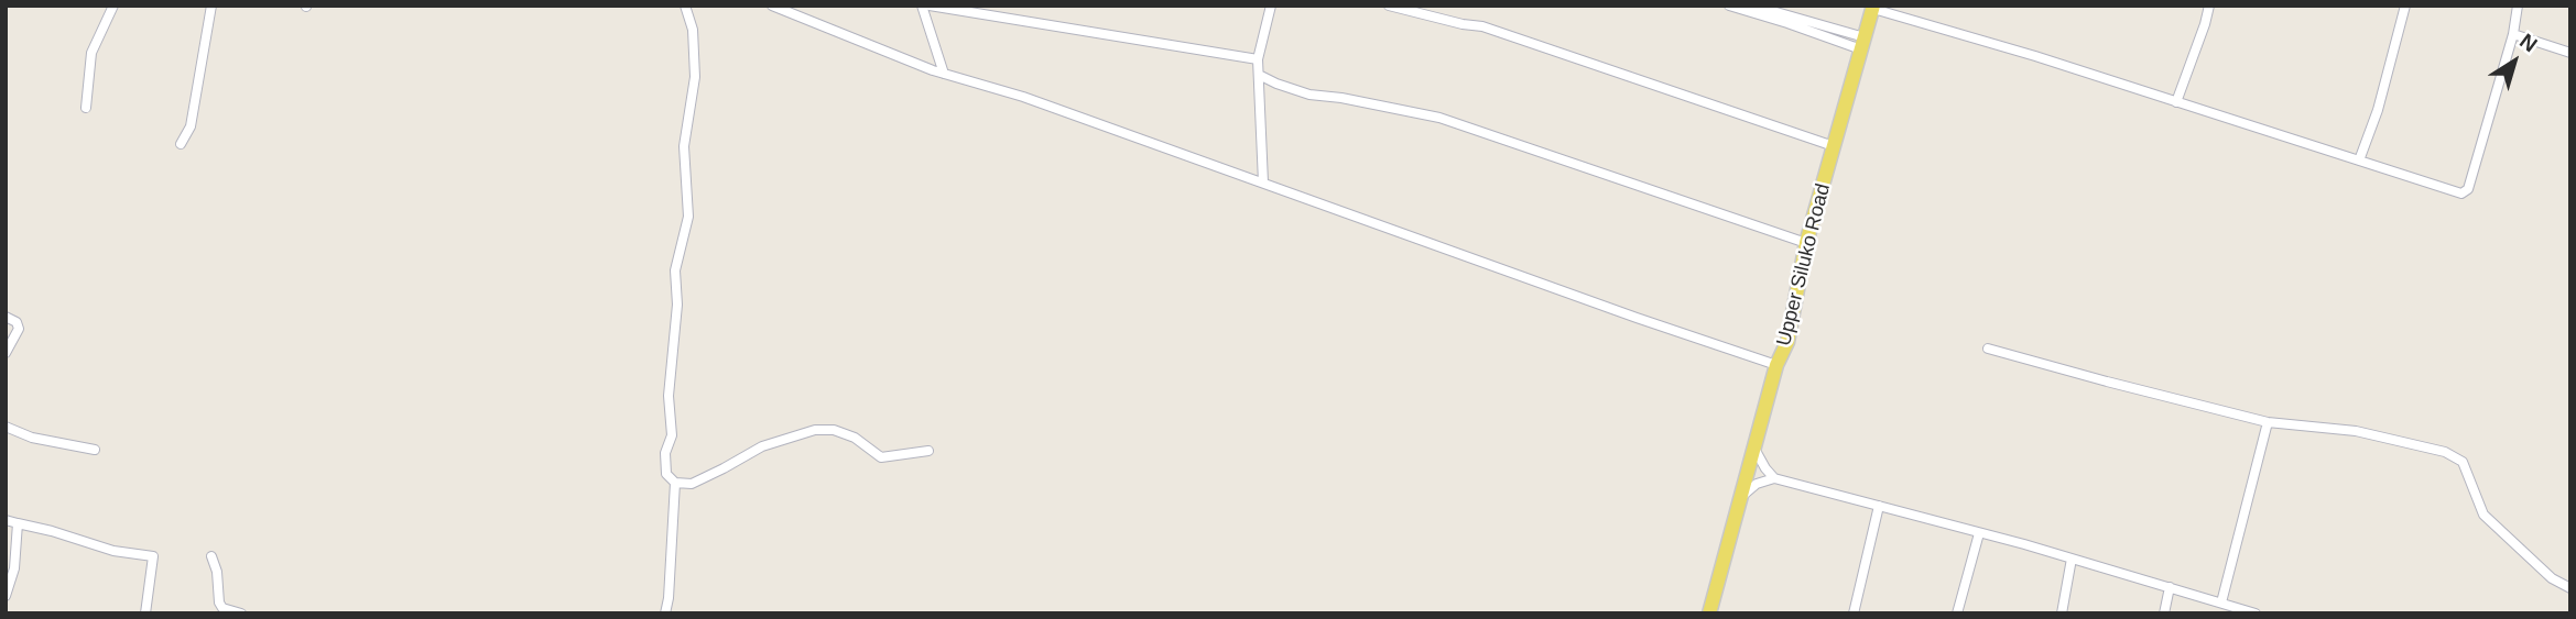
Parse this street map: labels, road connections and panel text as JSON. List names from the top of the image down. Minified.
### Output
{"streets":{"main road":["Upper Siluko Road"]},"north":"top right"}
